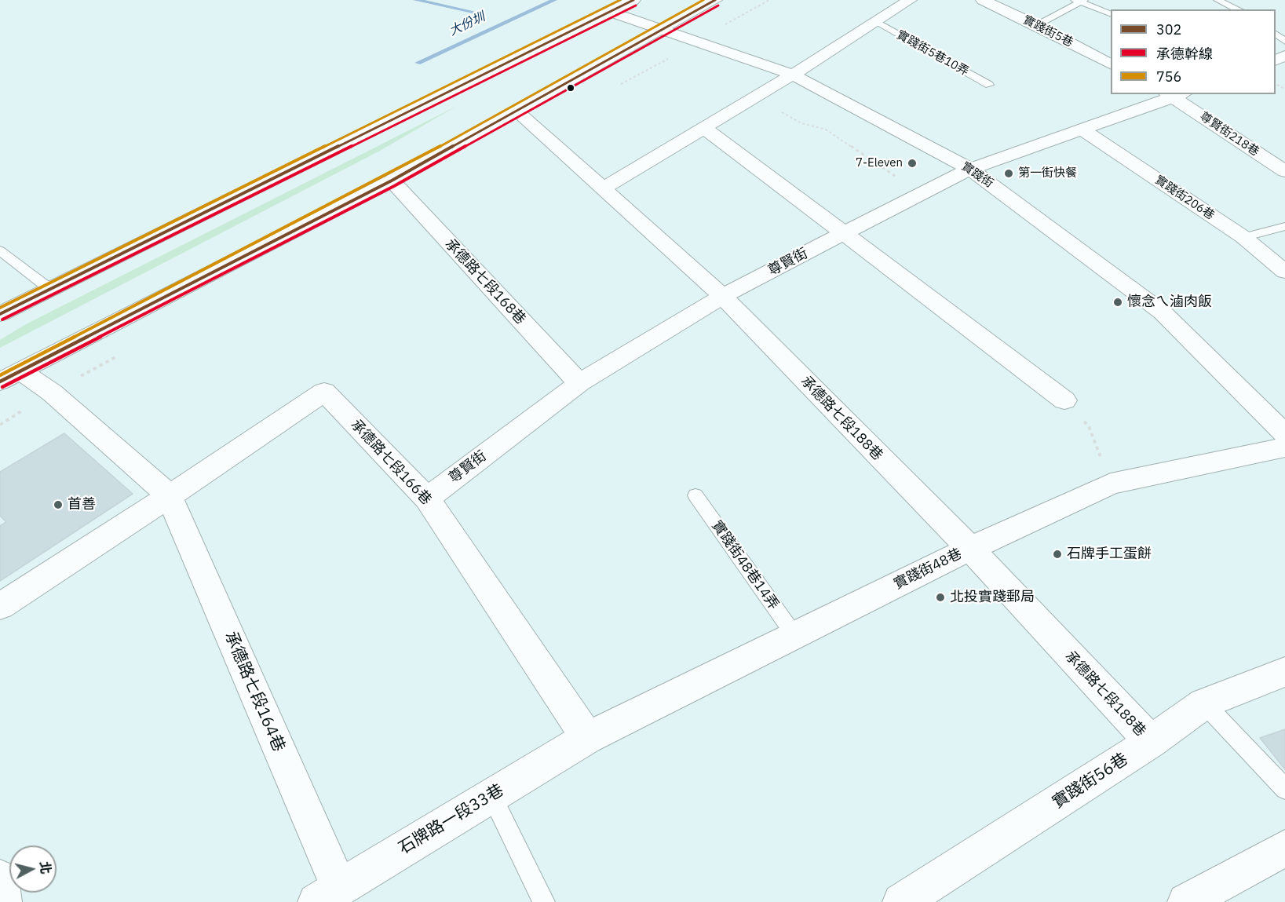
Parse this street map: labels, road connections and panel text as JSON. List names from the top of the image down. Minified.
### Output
{"streets":{"street":["實踐街5巷","尊賢街218巷","實踐街","實踐街206巷","尊賢街","承德路七段168巷","承德路七段188巷","承德路七段166巷","實踐街48巷","承德路七段164巷","實踐街56巷","石牌路一段33巷"],"lane":["實踐街5巷10弄","實踐街48巷14弄"]},"crossings":[["尊賢街218巷","尊賢街"],["實踐街","尊賢街"],["實踐街206巷","尊賢街"],["尊賢街","承德路七段168巷"],["尊賢街","承德路七段188巷"],["尊賢街","承德路七段166巷"],["承德路七段188巷","實踐街48巷"],["承德路七段188巷","實踐街56巷"],["承德路七段166巷","實踐街48巷"],["承德路七段166巷","承德路七段164巷"],["承德路七段166巷","石牌路一段33巷"],["實踐街48巷14弄","實踐街48巷"],["實踐街48巷","石牌路一段33巷"],["承德路七段164巷","石牌路一段33巷"]],"water":["大份圳"],"places":["7-Eleven","第一街快餐","懷念ㄟ滷肉飯","首善","石牌手工蛋餅","北投實踐郵局"],"lines":["transit line 302","transit line 756","transit line 承德幹線"],"legend":["302","承德幹線","756"],"north":"right"}
